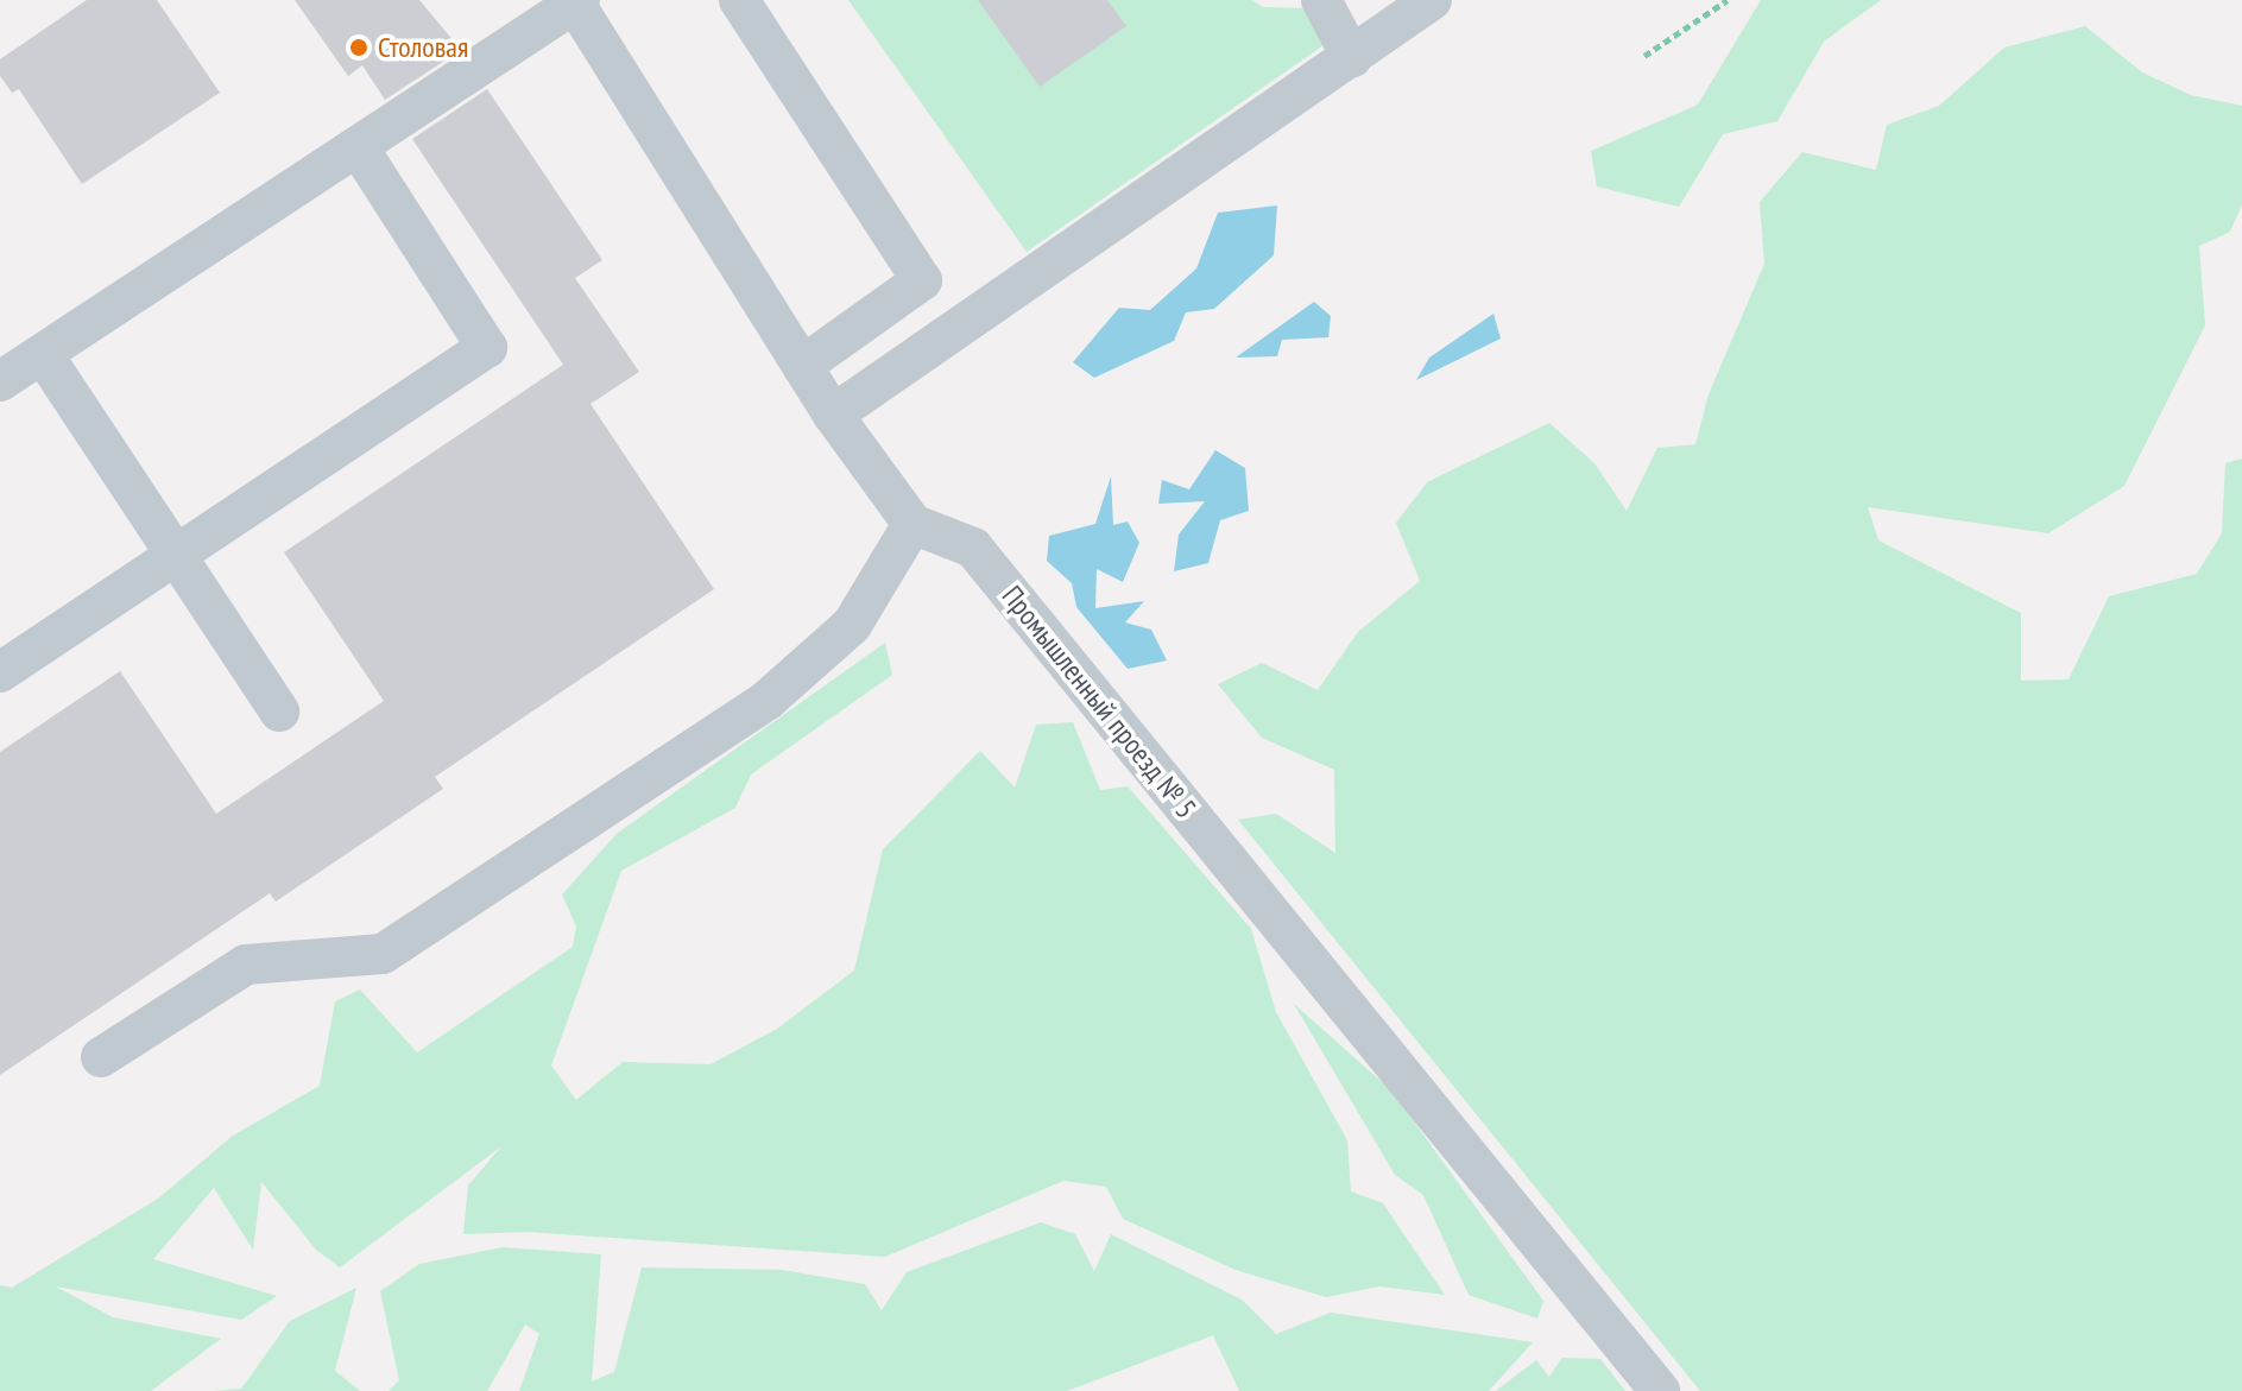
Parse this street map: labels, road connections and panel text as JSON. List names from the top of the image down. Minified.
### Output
{"streets":{"street":["Промышленный проезд № 5"]},"places":["Столовая"]}
